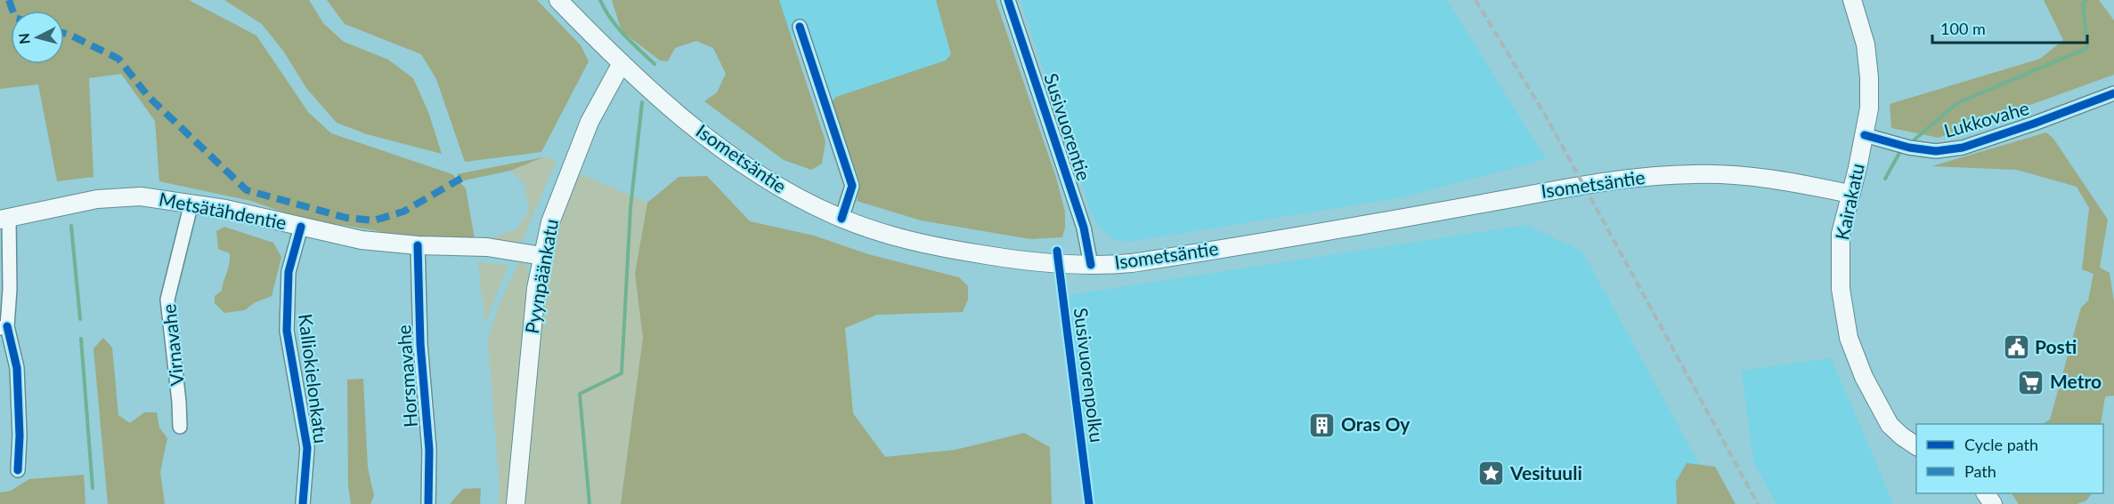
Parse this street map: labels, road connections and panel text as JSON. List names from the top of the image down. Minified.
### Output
{"streets":{"main road":["Isometsäntie","Kairakatu","Metsätähdentie","Pyynpäänkatu"],"street":["Lukkovahe","Susivuorentie","Virnavahe","Horsmavahe","Kalliokielonkatu"],"cycle path":["Susivuorenpolku"]},"crossings":[["Lukkovahe","Kairakatu"],["Susivuorentie","Isometsäntie"],["Isometsäntie","Kairakatu"],["Isometsäntie","Pyynpäänkatu"],["Metsätähdentie","Pyynpäänkatu"],["Metsätähdentie","Virnavahe"],["Metsätähdentie","Horsmavahe"],["Metsätähdentie","Kalliokielonkatu"]],"places":{"public building":["Posti"],"supermarket":["Metro"],"building":["Oras Oy"],"place":["Vesituuli"]},"legend":["Cycle path","Path"],"scale_bar":"100 m","north":"left"}
